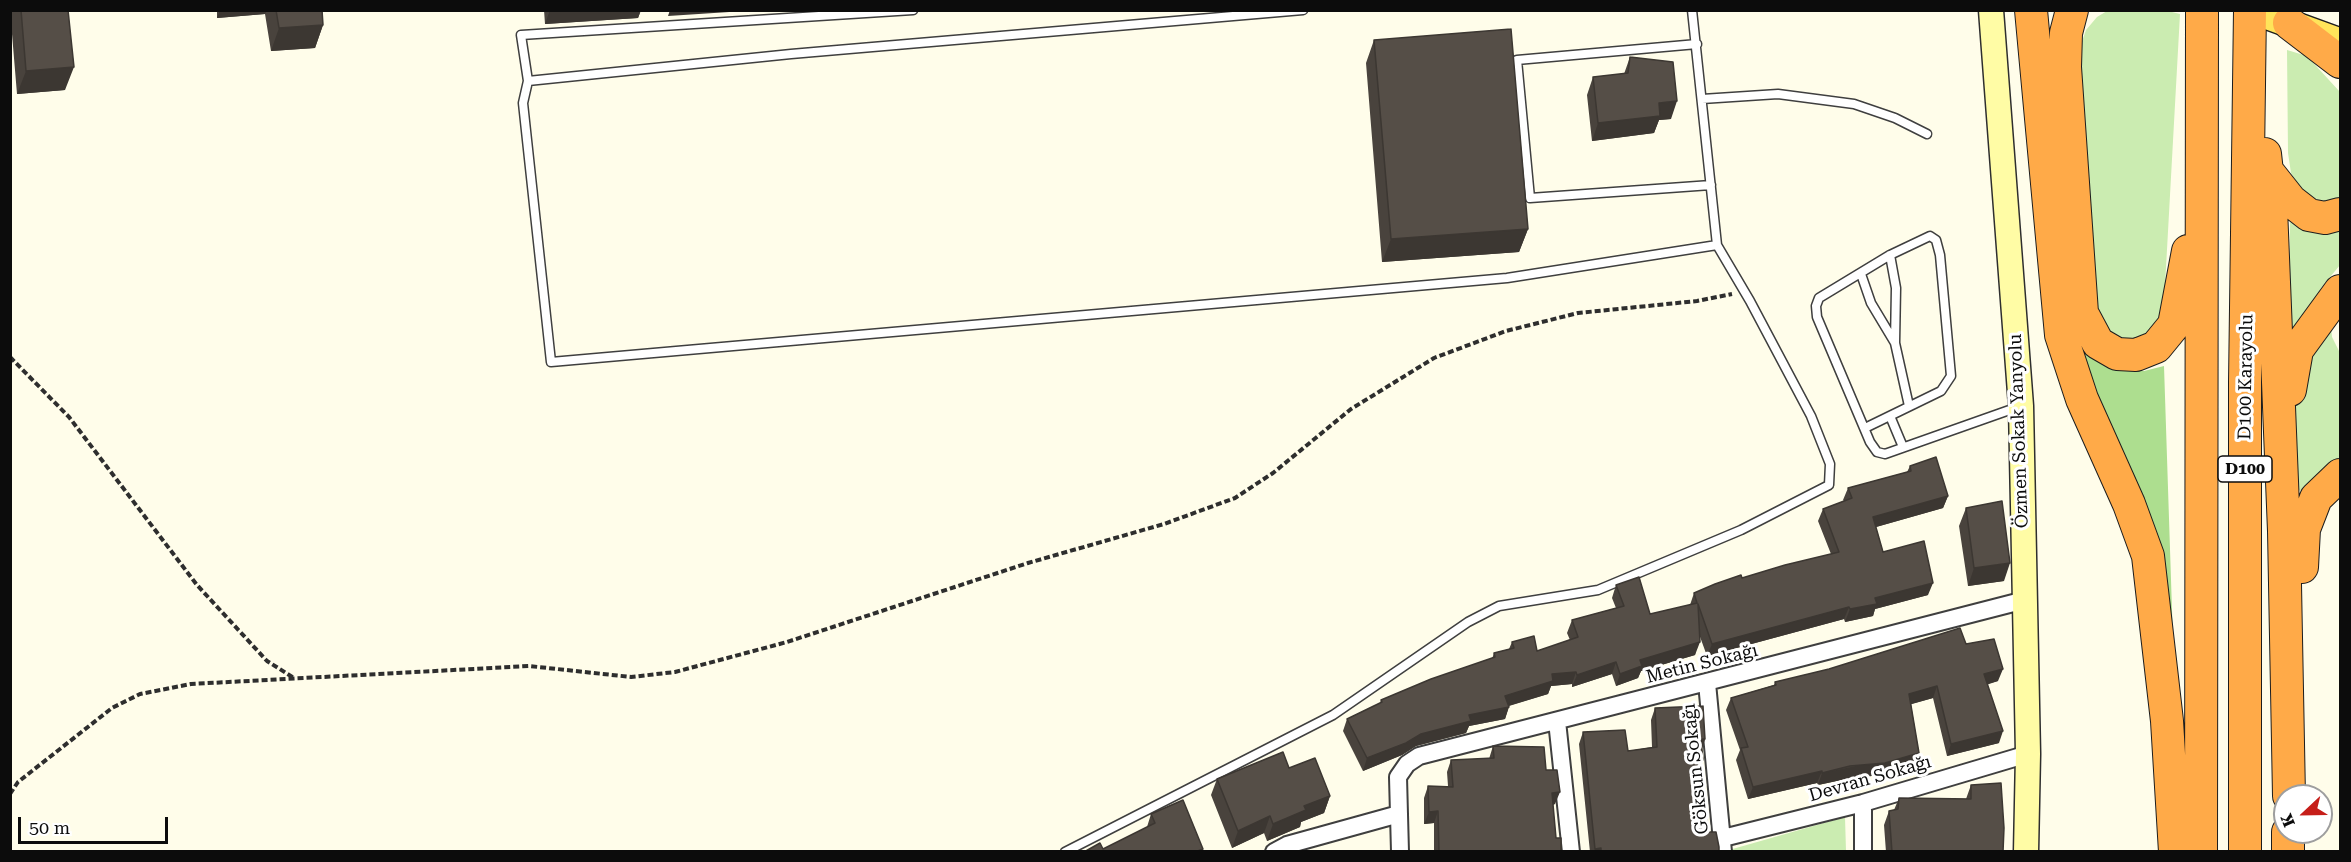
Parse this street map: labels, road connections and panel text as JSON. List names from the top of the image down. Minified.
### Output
{"streets":{"highway":["D100 Karayolu","D100"],"main road":["Özmen Sokak Yanyolu"],"street":["Metin Sokağı","Göksun Sokağı","Devran Sokağı"]},"crossings":[["Özmen Sokak Yanyolu","Metin Sokağı"],["Özmen Sokak Yanyolu","Devran Sokağı"],["Metin Sokağı","Göksun Sokağı"],["Göksun Sokağı","Devran Sokağı"]],"scale_bar":"50 m","north":"left"}
